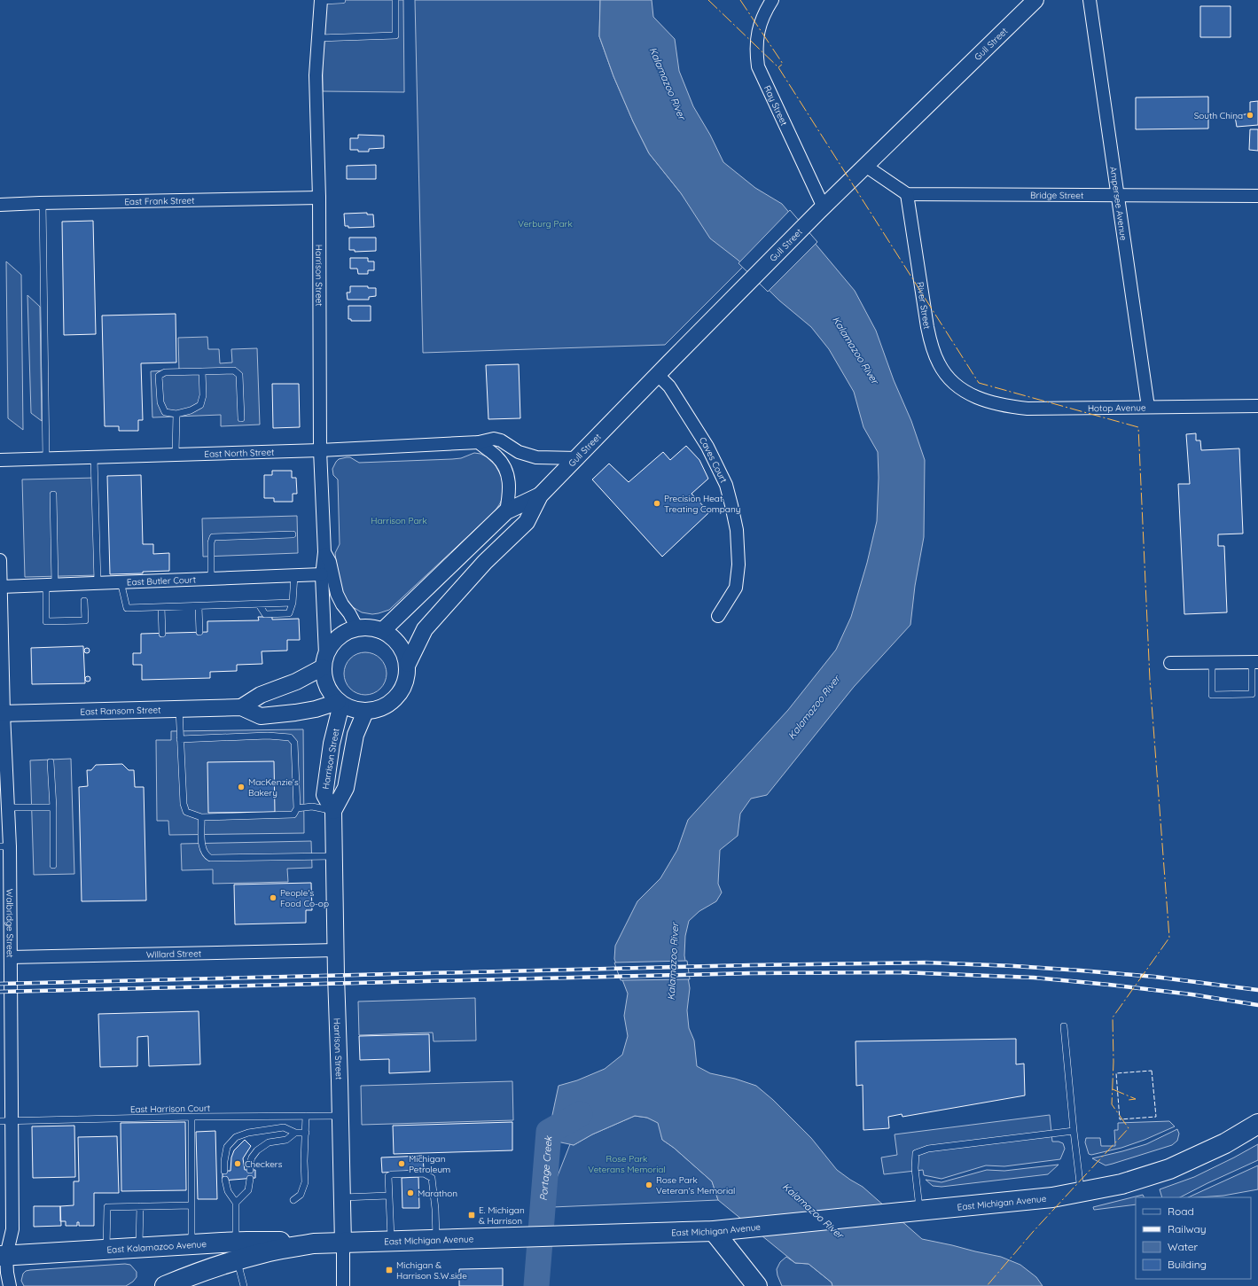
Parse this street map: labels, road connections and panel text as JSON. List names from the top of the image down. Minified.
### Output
{"streets":{"main road":["East Michigan Avenue","East Kalamazoo Avenue"],"street":["Gull Street","Ray Street","Bridge Street","East Frank Street","Ampersee Avenue","Harrison Street","River Street","Hotop Avenue","East North Street","Caves Court","East Butler Court","East Ransom Street","Walbridge Street","Willard Street"],"lane":["East Harrison Court"]},"crossings":[["Gull Street","Ray Street"],["Gull Street","Harrison Street"],["Gull Street","East North Street"],["Gull Street","Caves Court"],["Gull Street","East Ransom Street"],["Bridge Street","Ampersee Avenue"],["Bridge Street","River Street"],["East Frank Street","Harrison Street"],["Ampersee Avenue","Hotop Avenue"],["Harrison Street","East North Street"],["Harrison Street","East Butler Court"],["Harrison Street","East Ransom Street"],["Harrison Street","Willard Street"],["Harrison Street","East Harrison Court"],["Harrison Street","East Michigan Avenue"],["River Street","Hotop Avenue"],["East Butler Court","Walbridge Street"],["East Ransom Street","Walbridge Street"],["Walbridge Street","Willard Street"],["Walbridge Street","East Harrison Court"],["Walbridge Street","East Kalamazoo Avenue"],["East Michigan Avenue","East Kalamazoo Avenue"]],"water":["Kalamazoo River","Portage Creek"],"parks":["Verburg Park","Harrison Park","Rose Park Veterans Memorial"],"places":{"other":["South China","Precision Heat Treating Company","MacKenzie's Bakery","People's Food Co-op","Checkers","Michigan Petroleum","Rose Park Veteran's Memorial","Marathon"],"transit":["E. Michigan & Harrison","Michigan & Harrison S.W.side"]},"legend":["Road","Railway","Water","Building"]}
